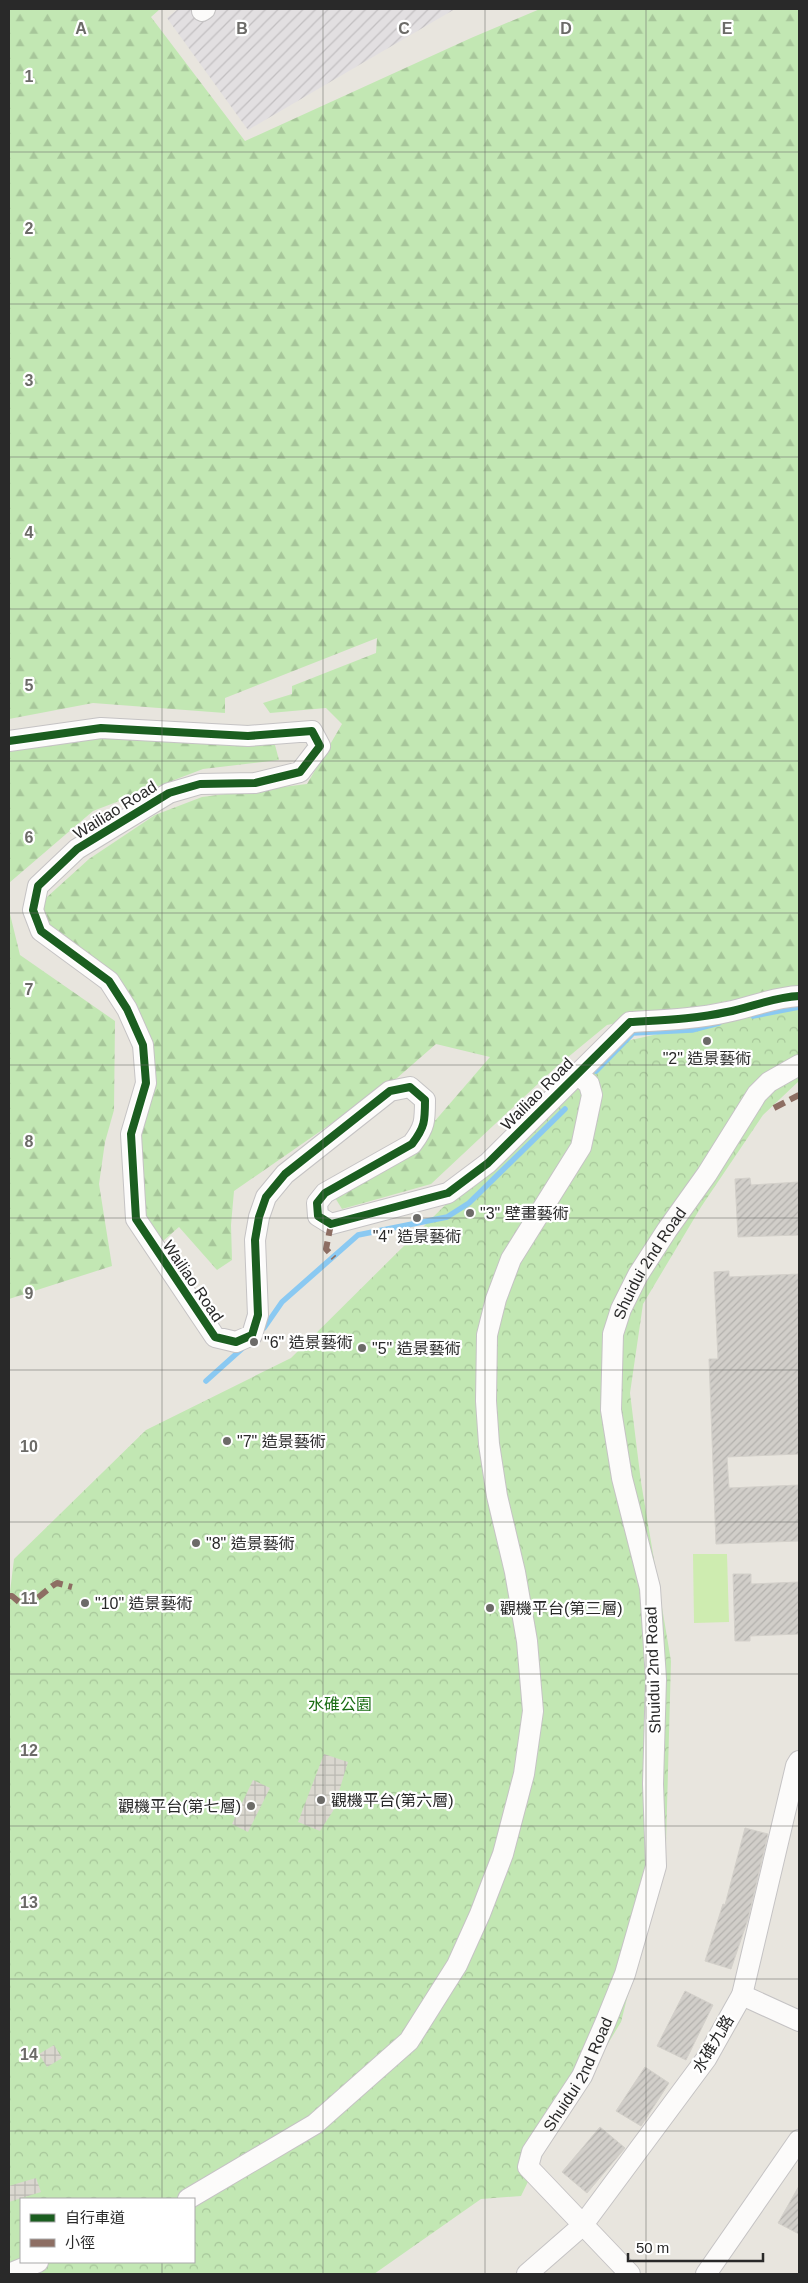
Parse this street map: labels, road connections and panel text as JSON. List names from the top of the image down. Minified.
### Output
{"streets":{"street":["Wailiao Road","Shuidui 2nd Road","水碓九路"]},"crossings":[["Shuidui 2nd Road","水碓九路"]],"parks":["水碓公園"],"places":["\"2\" 造景藝術","\"3\" 壁畫藝術","\"4\" 造景藝術","\"6\" 造景藝術","\"5\" 造景藝術","\"7\" 造景藝術","\"8\" 造景藝術","\"10\" 造景藝術","觀機平台(第三層)","觀機平台(第六層)","觀機平台(第七層)"],"legend":["自行車道","小徑"],"scale_bar":"50 m","grid":{"columns":["A","B","C","D","E"],"rows":["1","2","3","4","5","6","7","8","9","10","11","12","13","14"]}}
